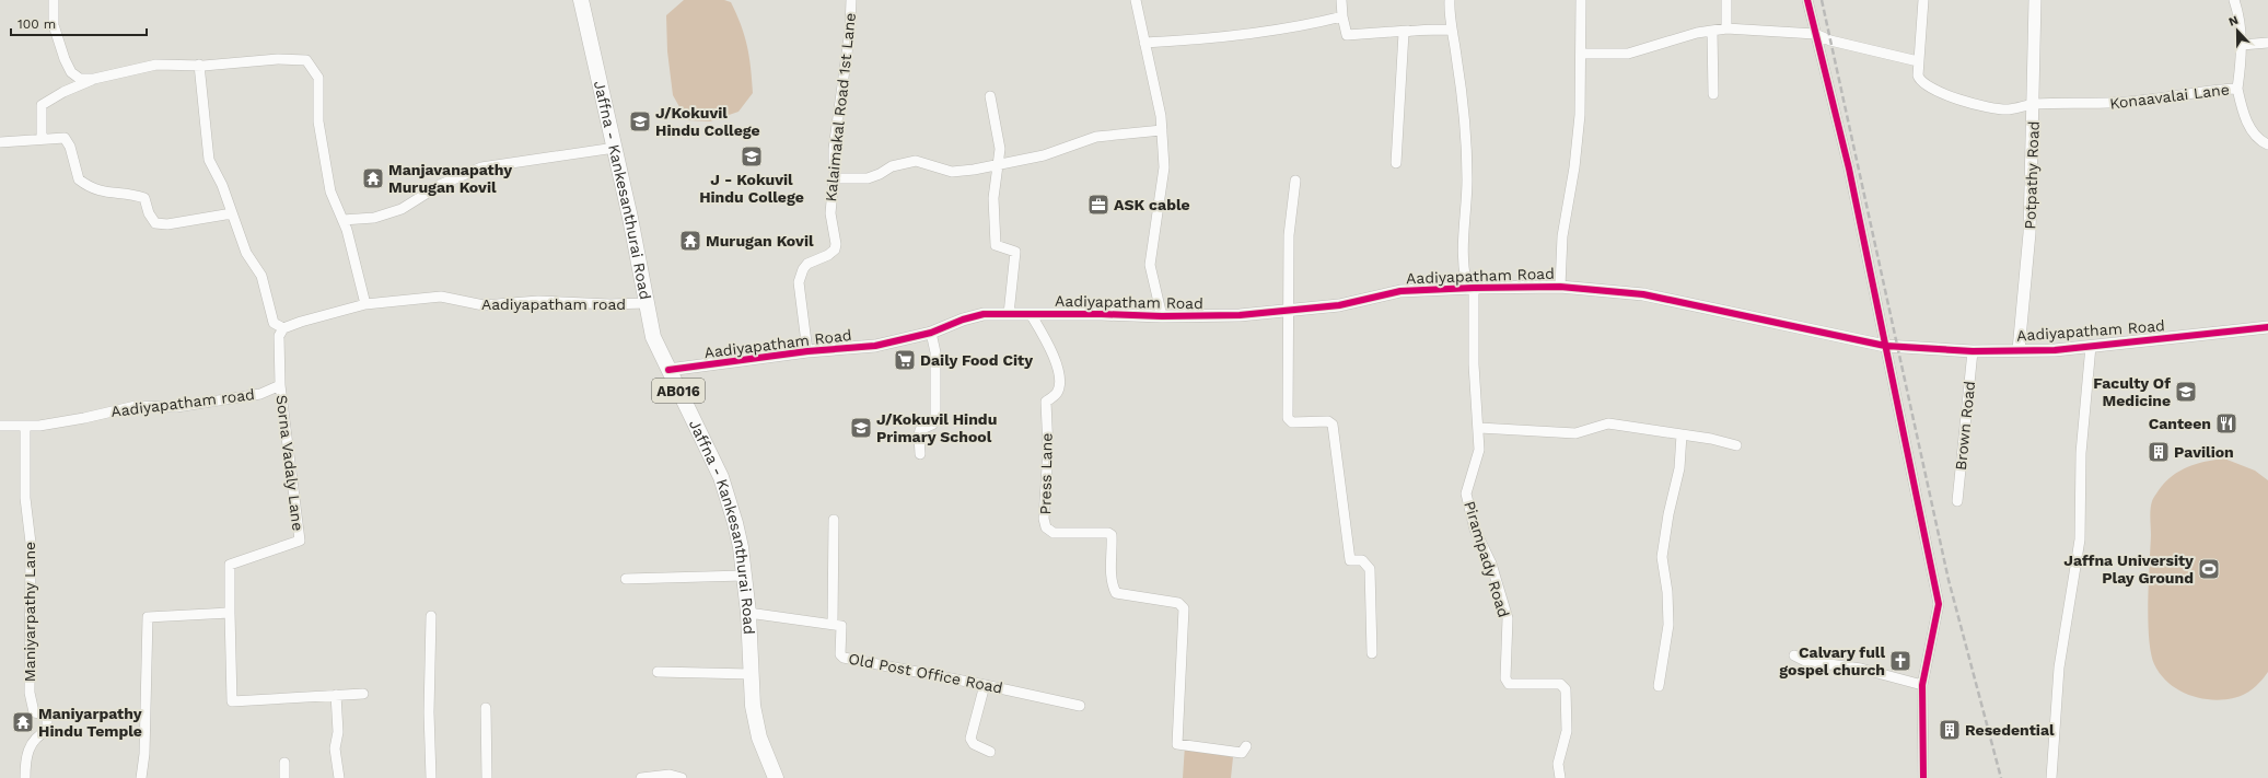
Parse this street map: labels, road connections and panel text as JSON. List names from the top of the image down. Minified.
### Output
{"streets":{"main road":["Jaffna - Kankesanthurai Road","AB016"],"street":["Konaavalai Lane","Kalaimakal Road 1st Lane","Potpathy Road","Aadiyapatham Road","Aadiyapatham road","Brown Road","Sorna Vadaly Lane","Press Lane","Pirampady Road","Maniyarpathy Lane","Old Post Office Road"]},"crossings":[["Konaavalai Lane","Potpathy Road"],["Kalaimakal Road 1st Lane","Aadiyapatham Road"],["Potpathy Road","Aadiyapatham Road"],["Jaffna - Kankesanthurai Road","Aadiyapatham Road"],["Jaffna - Kankesanthurai Road","Aadiyapatham road"],["Aadiyapatham Road","Brown Road"],["Aadiyapatham Road","Press Lane"],["Aadiyapatham Road","Pirampady Road"],["Aadiyapatham road","Sorna Vadaly Lane"],["Aadiyapatham road","Maniyarpathy Lane"]],"places":{"school or university":["J/Kokuvil Hindu College","J - Kokuvil Hindu College","Faculty Of Medicine","J/Kokuvil Hindu Primary School"],"temple":["Manjavanapathy Murugan Kovil","Murugan Kovil","Maniyarpathy Hindu Temple"],"office":["ASK cable"],"supermarket":["Daily Food City"],"restaurant":["Canteen"],"building":["Pavilion","Resedential"],"sports":["Jaffna University Play Ground"],"church":["Calvary full gospel church"]},"scale_bar":"100 m","north":"top"}
